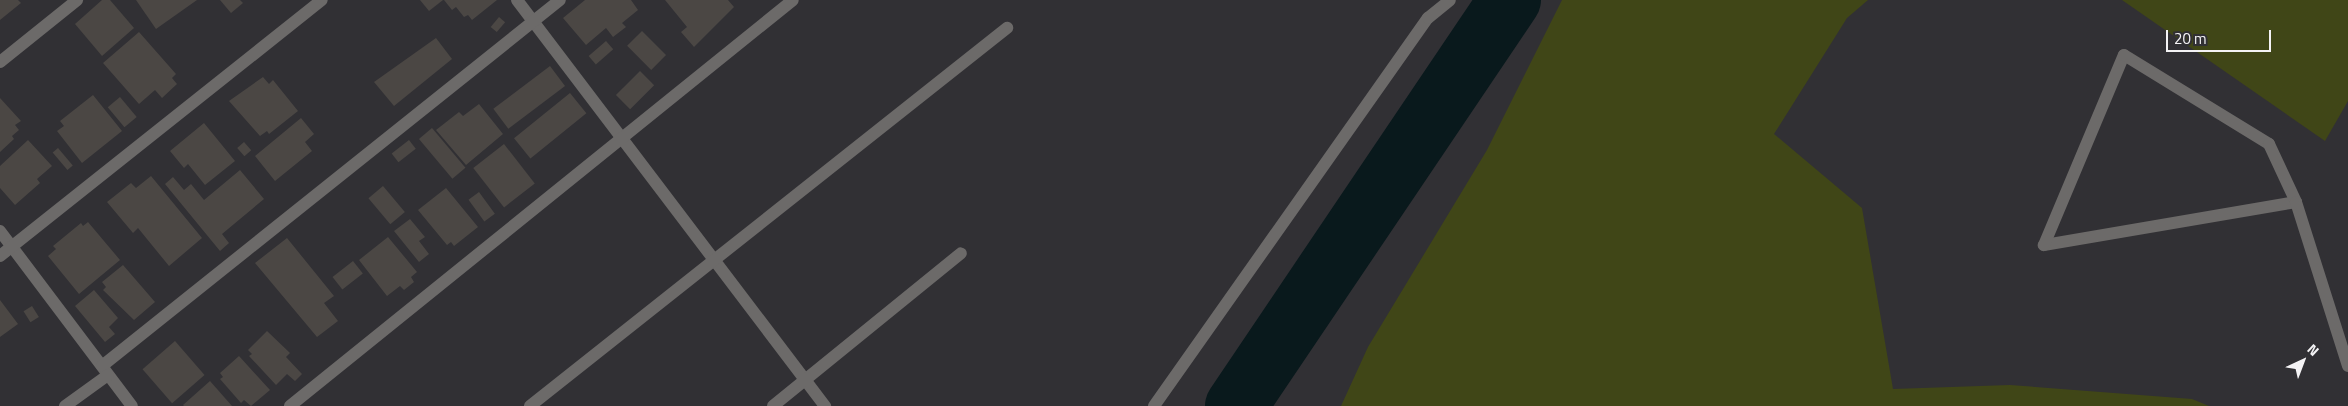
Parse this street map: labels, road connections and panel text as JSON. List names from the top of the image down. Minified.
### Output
{"scale_bar":"20 m","north":"top right"}
